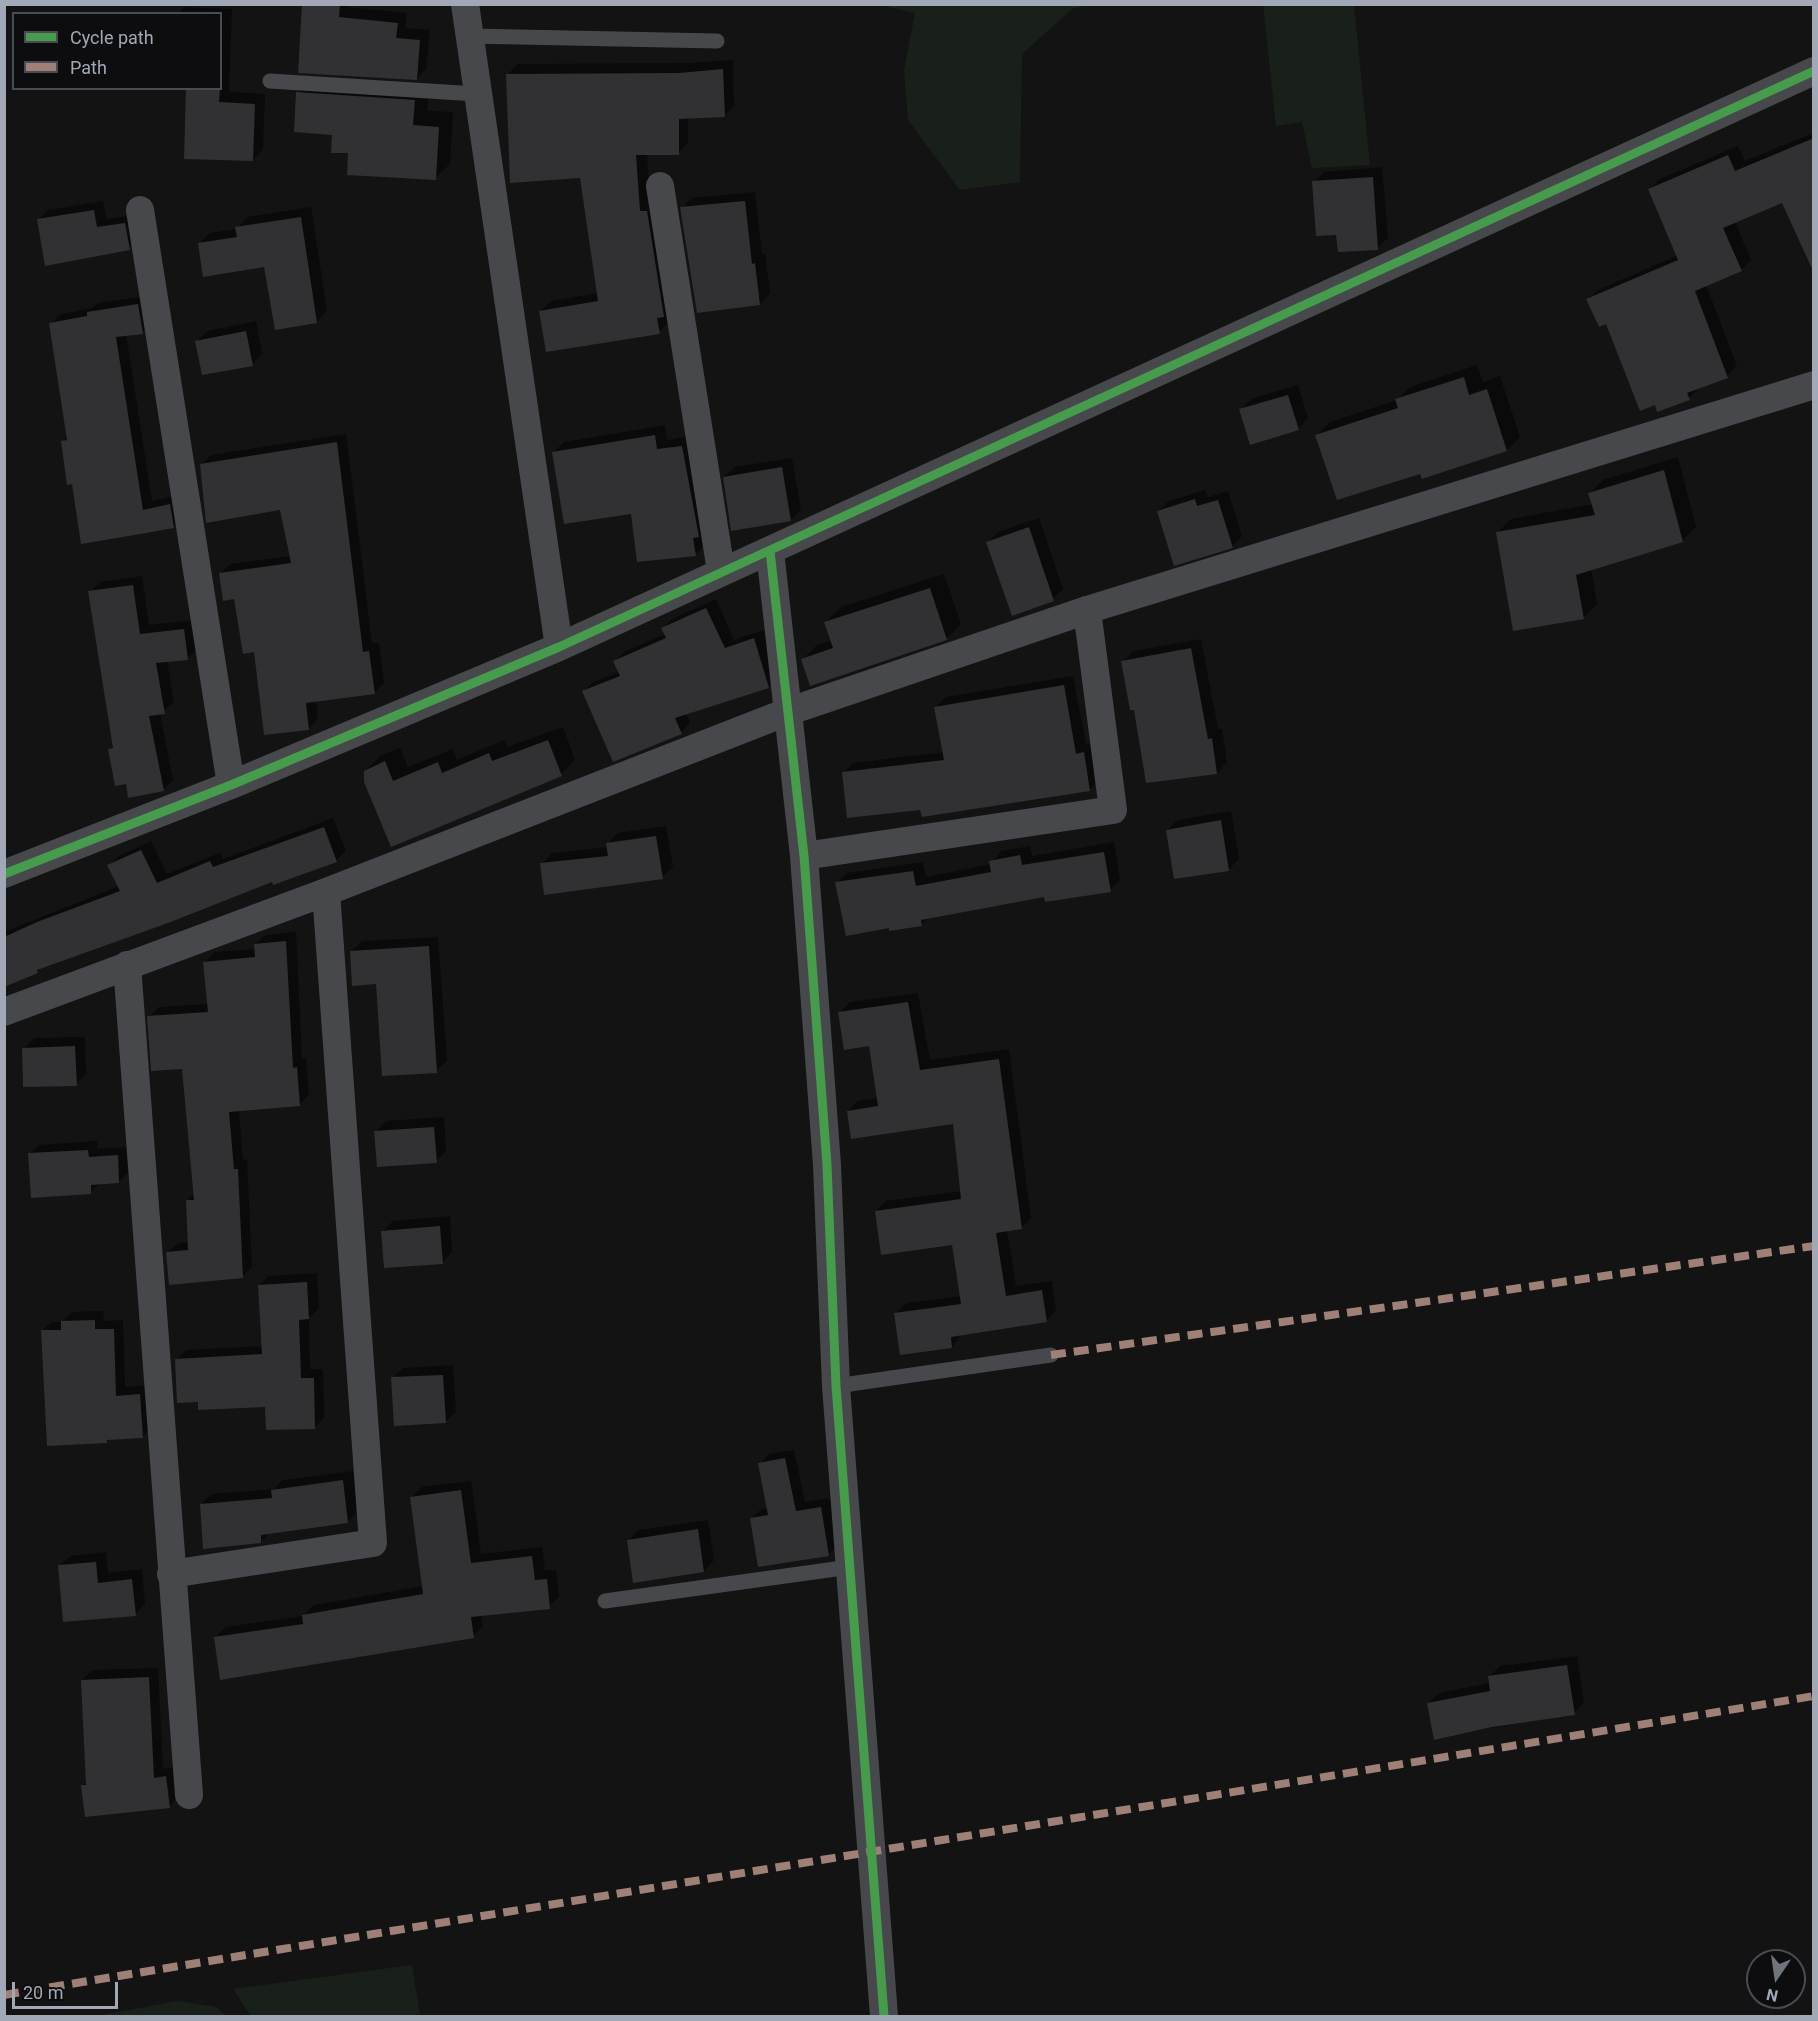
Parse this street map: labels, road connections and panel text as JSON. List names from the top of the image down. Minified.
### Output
{"legend":["Cycle path","Path"],"scale_bar":"20 m","north":"bottom"}
